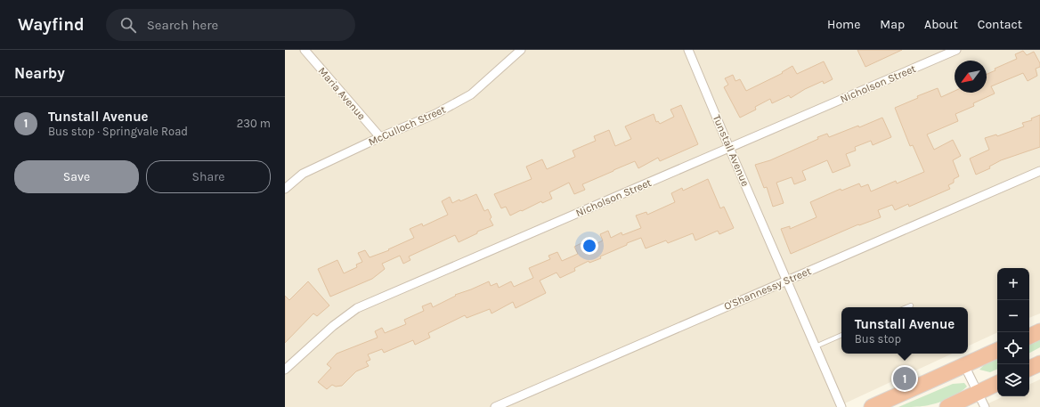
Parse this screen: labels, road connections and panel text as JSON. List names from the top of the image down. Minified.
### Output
{"streets":{"street":["Nicholson Street","Maria Avenue","McCulloch Street","Tunstall Avenue","O'Shannessy Street"]},"crossings":[["Nicholson Street","Tunstall Avenue"],["Maria Avenue","McCulloch Street"],["Tunstall Avenue","O'Shannessy Street"]],"north":"bottom left","page":{"header":"Wayfind","search":"Search here","nav":["Home","Map","About","Contact"],"heading":"Nearby","list":[{"mark":"1","name":"Tunstall Avenue","note":"Bus stop · Springvale Road","value":"230 m"}],"buttons":["Save","Share"],"map_buttons":["+","−"],"popup":["Tunstall Avenue","Bus stop"],"pins":"1"}}
